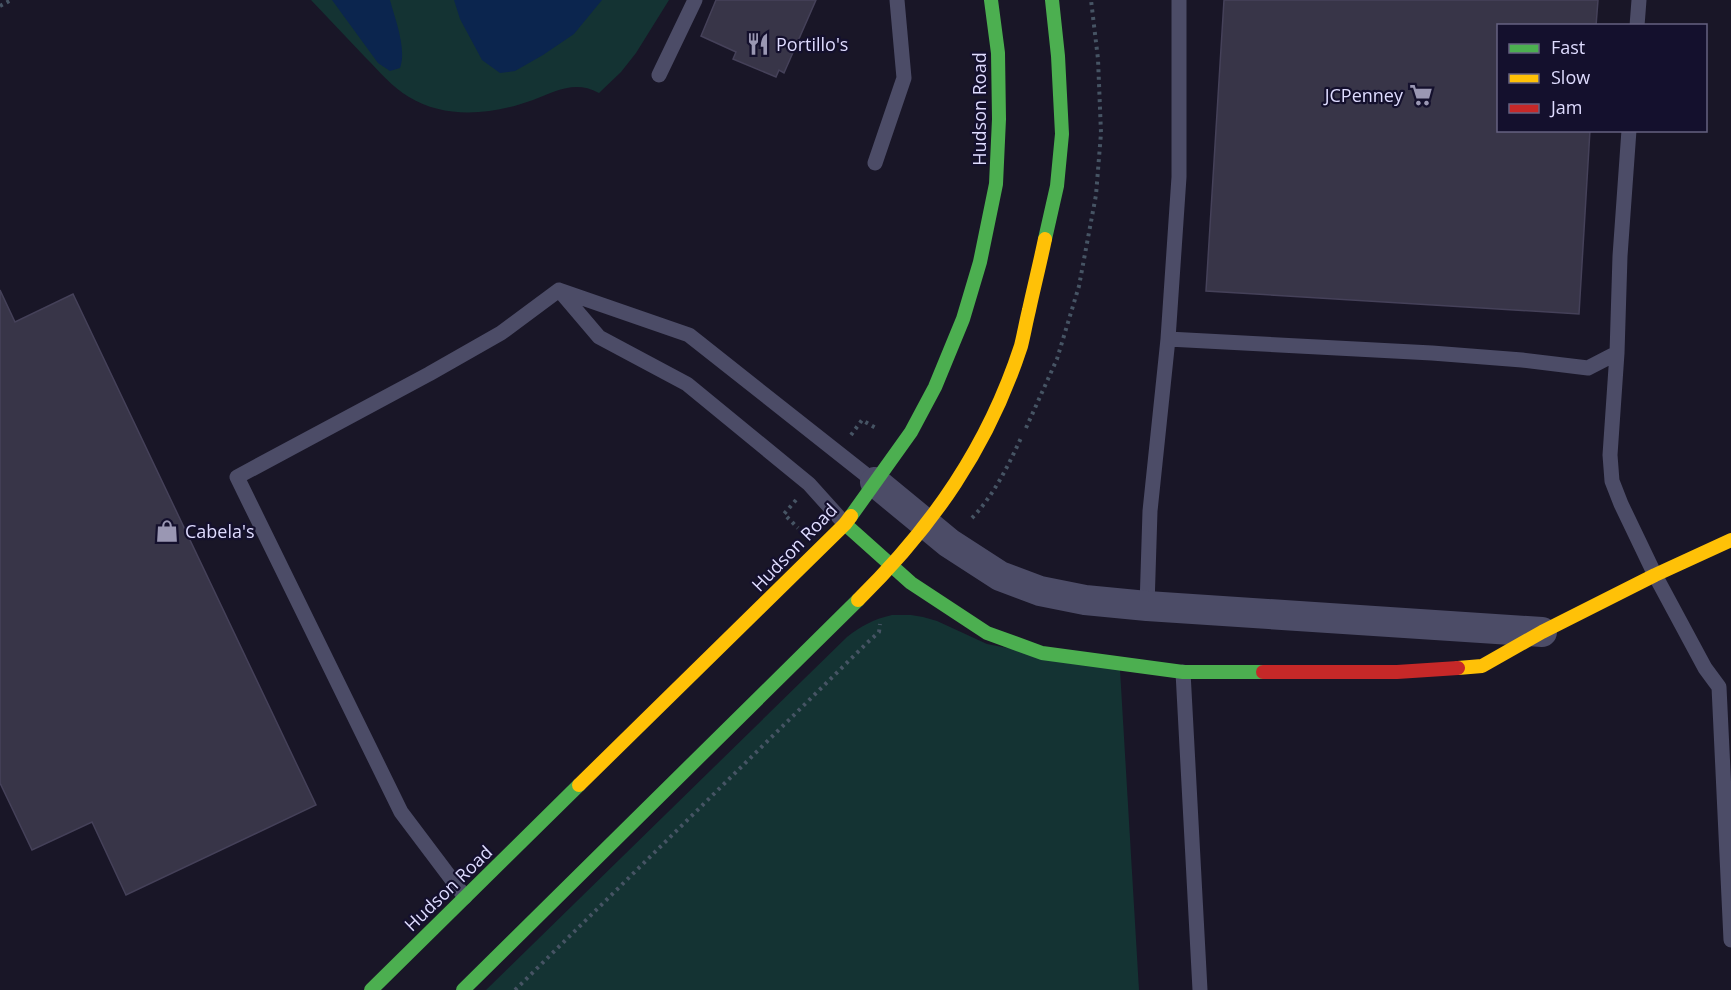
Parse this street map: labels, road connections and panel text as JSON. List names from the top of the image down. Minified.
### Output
{"streets":{"street":["Hudson Road"]},"places":{"restaurant":["Portillo's"],"supermarket":["JCPenney"],"shop":["Cabela's"]},"legend":["Fast","Slow","Jam"]}
